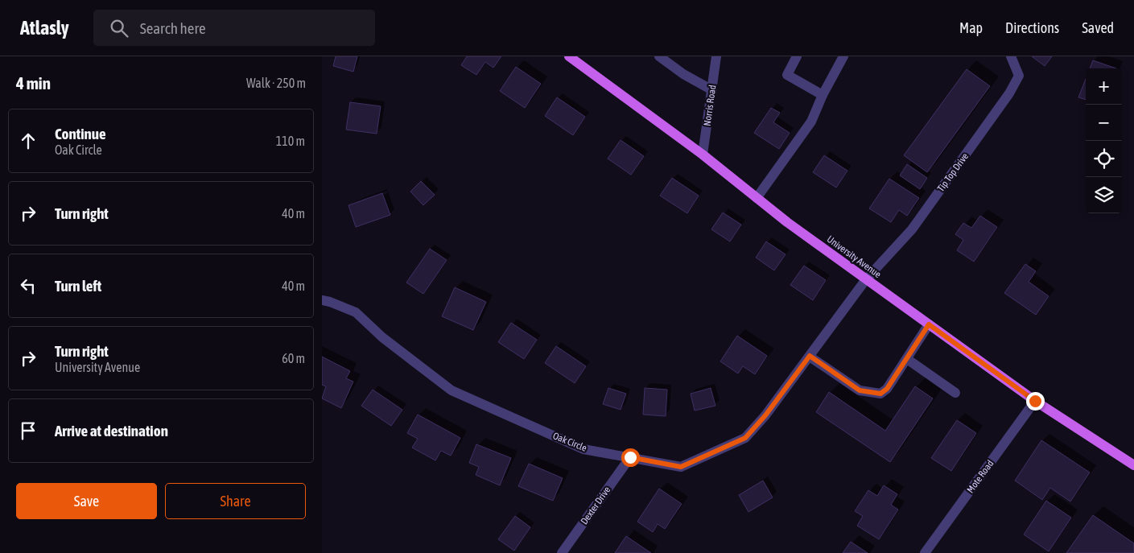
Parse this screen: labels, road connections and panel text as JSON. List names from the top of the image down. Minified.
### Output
{"streets":{"main road":["University Avenue"],"street":["Norris Road","Tip Top Drive","Oak Circle","Mote Road","Dexter Drive"]},"crossings":[["Norris Road","University Avenue"],["Tip Top Drive","University Avenue"],["Tip Top Drive","Oak Circle"],["University Avenue","Oak Circle"],["University Avenue","Mote Road"],["Oak Circle","Dexter Drive"]],"page":{"header":"Atlasly","search":"Search here","nav":["Map","Directions","Saved"],"heading":["4 min","Walk · 250 m"],"map_buttons":["+","−"],"list":[["Continue","Oak Circle","110 m"],["Turn right","40 m"],["Turn left","40 m"],["Turn right","University Avenue","60 m"],"Arrive at destination"],"buttons":["Save","Share"]}}
